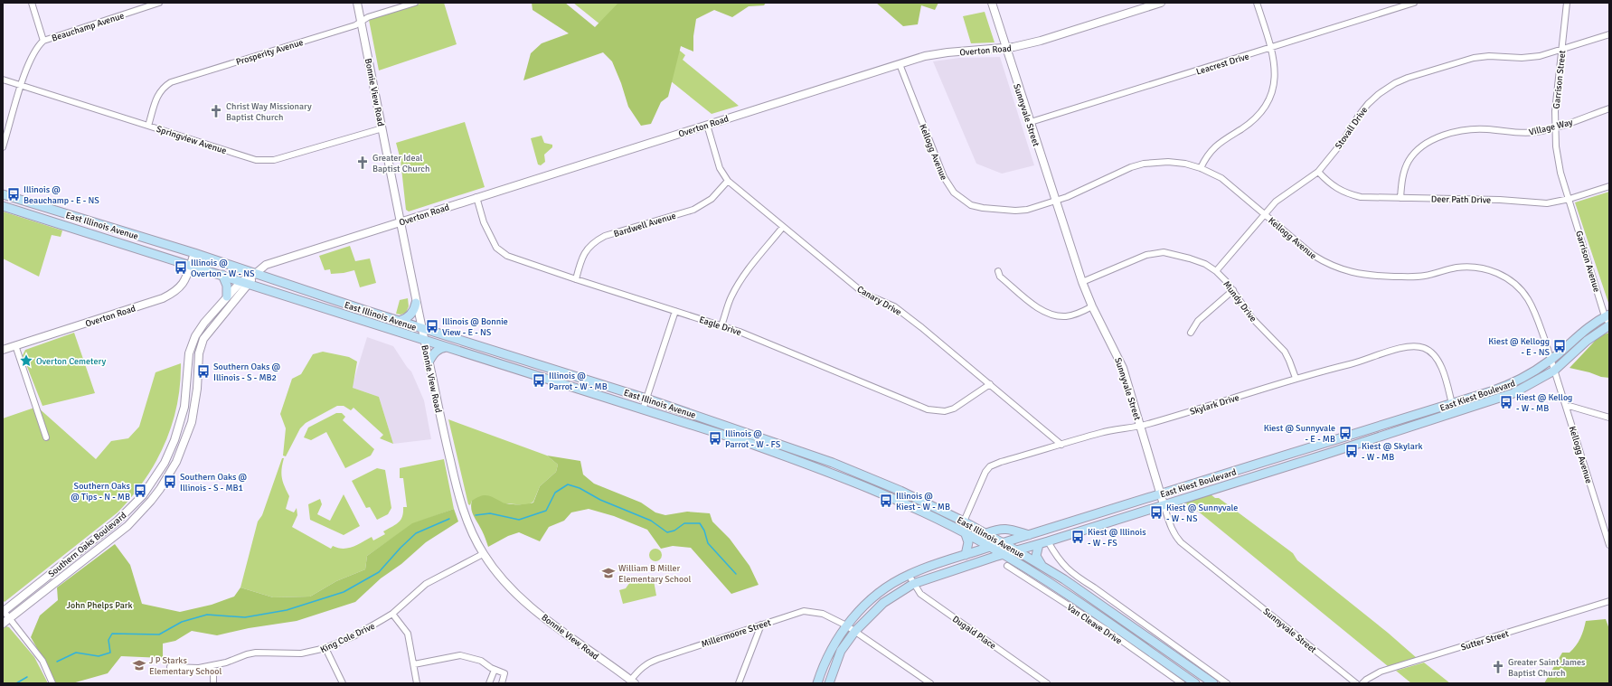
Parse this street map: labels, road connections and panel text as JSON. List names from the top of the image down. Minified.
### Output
{"streets":{"main road":["East Illinois Avenue","East Kiest Boulevard","Skylark Drive"],"street":["Beauchamp Avenue","Overton Road","Prosperity Avenue","Leacrest Drive","Garrison Street","Bonnie View Road","Sunnyvale Street","Village Way","Stovall Drive","Springview Avenue","Kellogg Avenue","Deer Path Drive","Bardwell Avenue","Garrison Avenue","Canary Drive","Mundy Drive","Eagle Drive","Southern Oaks Boulevard","Van Cleave Drive","Dugald Place","Millermoore Street","King Cole Drive","Sutter Street"]},"crossings":[["Beauchamp Avenue","Springview Avenue"],["Overton Road","Bonnie View Road"],["Overton Road","Sunnyvale Street"],["Overton Road","Kellogg Avenue"],["Overton Road","East Illinois Avenue"],["Overton Road","Canary Drive"],["Overton Road","Eagle Drive"],["Overton Road","Southern Oaks Boulevard"],["Prosperity Avenue","Bonnie View Road"],["Prosperity Avenue","Springview Avenue"],["Leacrest Drive","Sunnyvale Street"],["Garrison Street","Village Way"],["Garrison Street","Stovall Drive"],["Garrison Street","Deer Path Drive"],["Garrison Street","Garrison Avenue"],["Bonnie View Road","Springview Avenue"],["Bonnie View Road","East Illinois Avenue"],["Bonnie View Road","Millermoore Street"],["Bonnie View Road","King Cole Drive"],["Sunnyvale Street","Kellogg Avenue"],["Sunnyvale Street","Mundy Drive"],["Sunnyvale Street","East Kiest Boulevard"],["Sunnyvale Street","Skylark Drive"],["Village Way","Deer Path Drive"],["Stovall Drive","Kellogg Avenue"],["Stovall Drive","Deer Path Drive"],["Stovall Drive","Mundy Drive"],["Kellogg Avenue","East Kiest Boulevard"],["Deer Path Drive","Garrison Avenue"],["Bardwell Avenue","Canary Drive"],["Bardwell Avenue","Eagle Drive"],["East Illinois Avenue","East Kiest Boulevard"],["East Illinois Avenue","Skylark Drive"],["East Illinois Avenue","Southern Oaks Boulevard"],["Garrison Avenue","East Kiest Boulevard"],["Canary Drive","Eagle Drive"],["Canary Drive","Skylark Drive"],["Mundy Drive","Skylark Drive"],["East Kiest Boulevard","Skylark Drive"],["East Kiest Boulevard","Dugald Place"],["East Kiest Boulevard","Millermoore Street"]],"parks":["John Phelps Park"],"places":{"church":["Christ Way Missionary Baptist Church","Greater Ideal Baptist Church","Greater Saint James Baptist Church"],"bus stop":["Illinois @ Beauchamp - E - NS","Illinois @ Overton - W - NS","Illinois @ Bonnie View - E - NS","Kiest @ Kellogg - E - NS","Southern Oaks @ Illinois - S - MB2","Illinois @ Parrot - W - MB","Kiest @ Kellog - W - MB","Kiest @ Sunnyvale - E - MB","Illinois @ Parrot - W - FS","Kiest @ Skylark - W - MB","Southern Oaks @ Illinois - S - MB1","Southern Oaks @ Tips - N - MB","Illinois @ Kiest - W - MB","Kiest @ Sunnyvale - W - NS","Kiest @ Illinois - W - FS"],"place":["Overton Cemetery"],"school or university":["William B Miller Elementary School","J P Starks Elementary School"]}}
